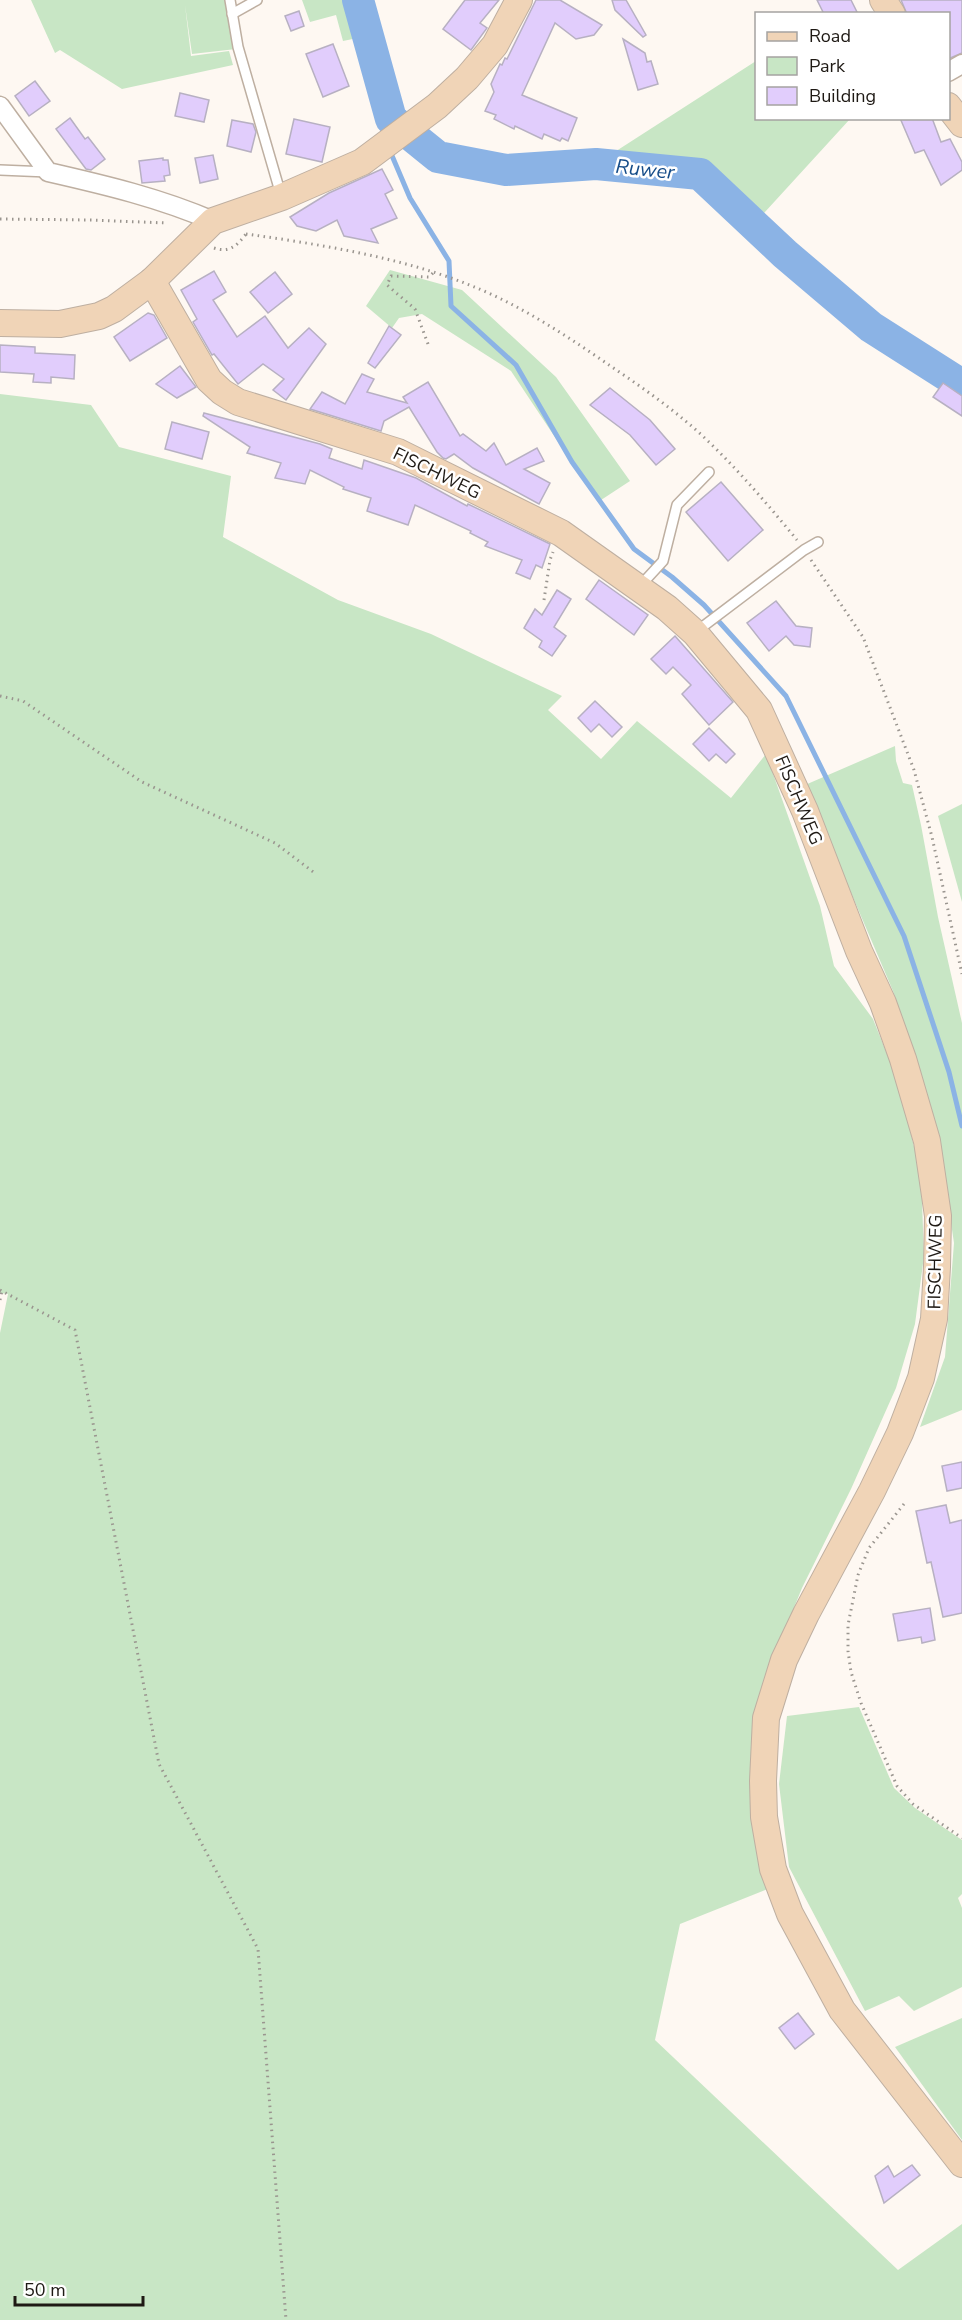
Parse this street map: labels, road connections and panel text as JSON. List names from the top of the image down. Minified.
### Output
{"streets":{"main road":["FISCHWEG"]},"water":["Ruwer"],"legend":["Road","Park","Building"],"scale_bar":"50 m"}
